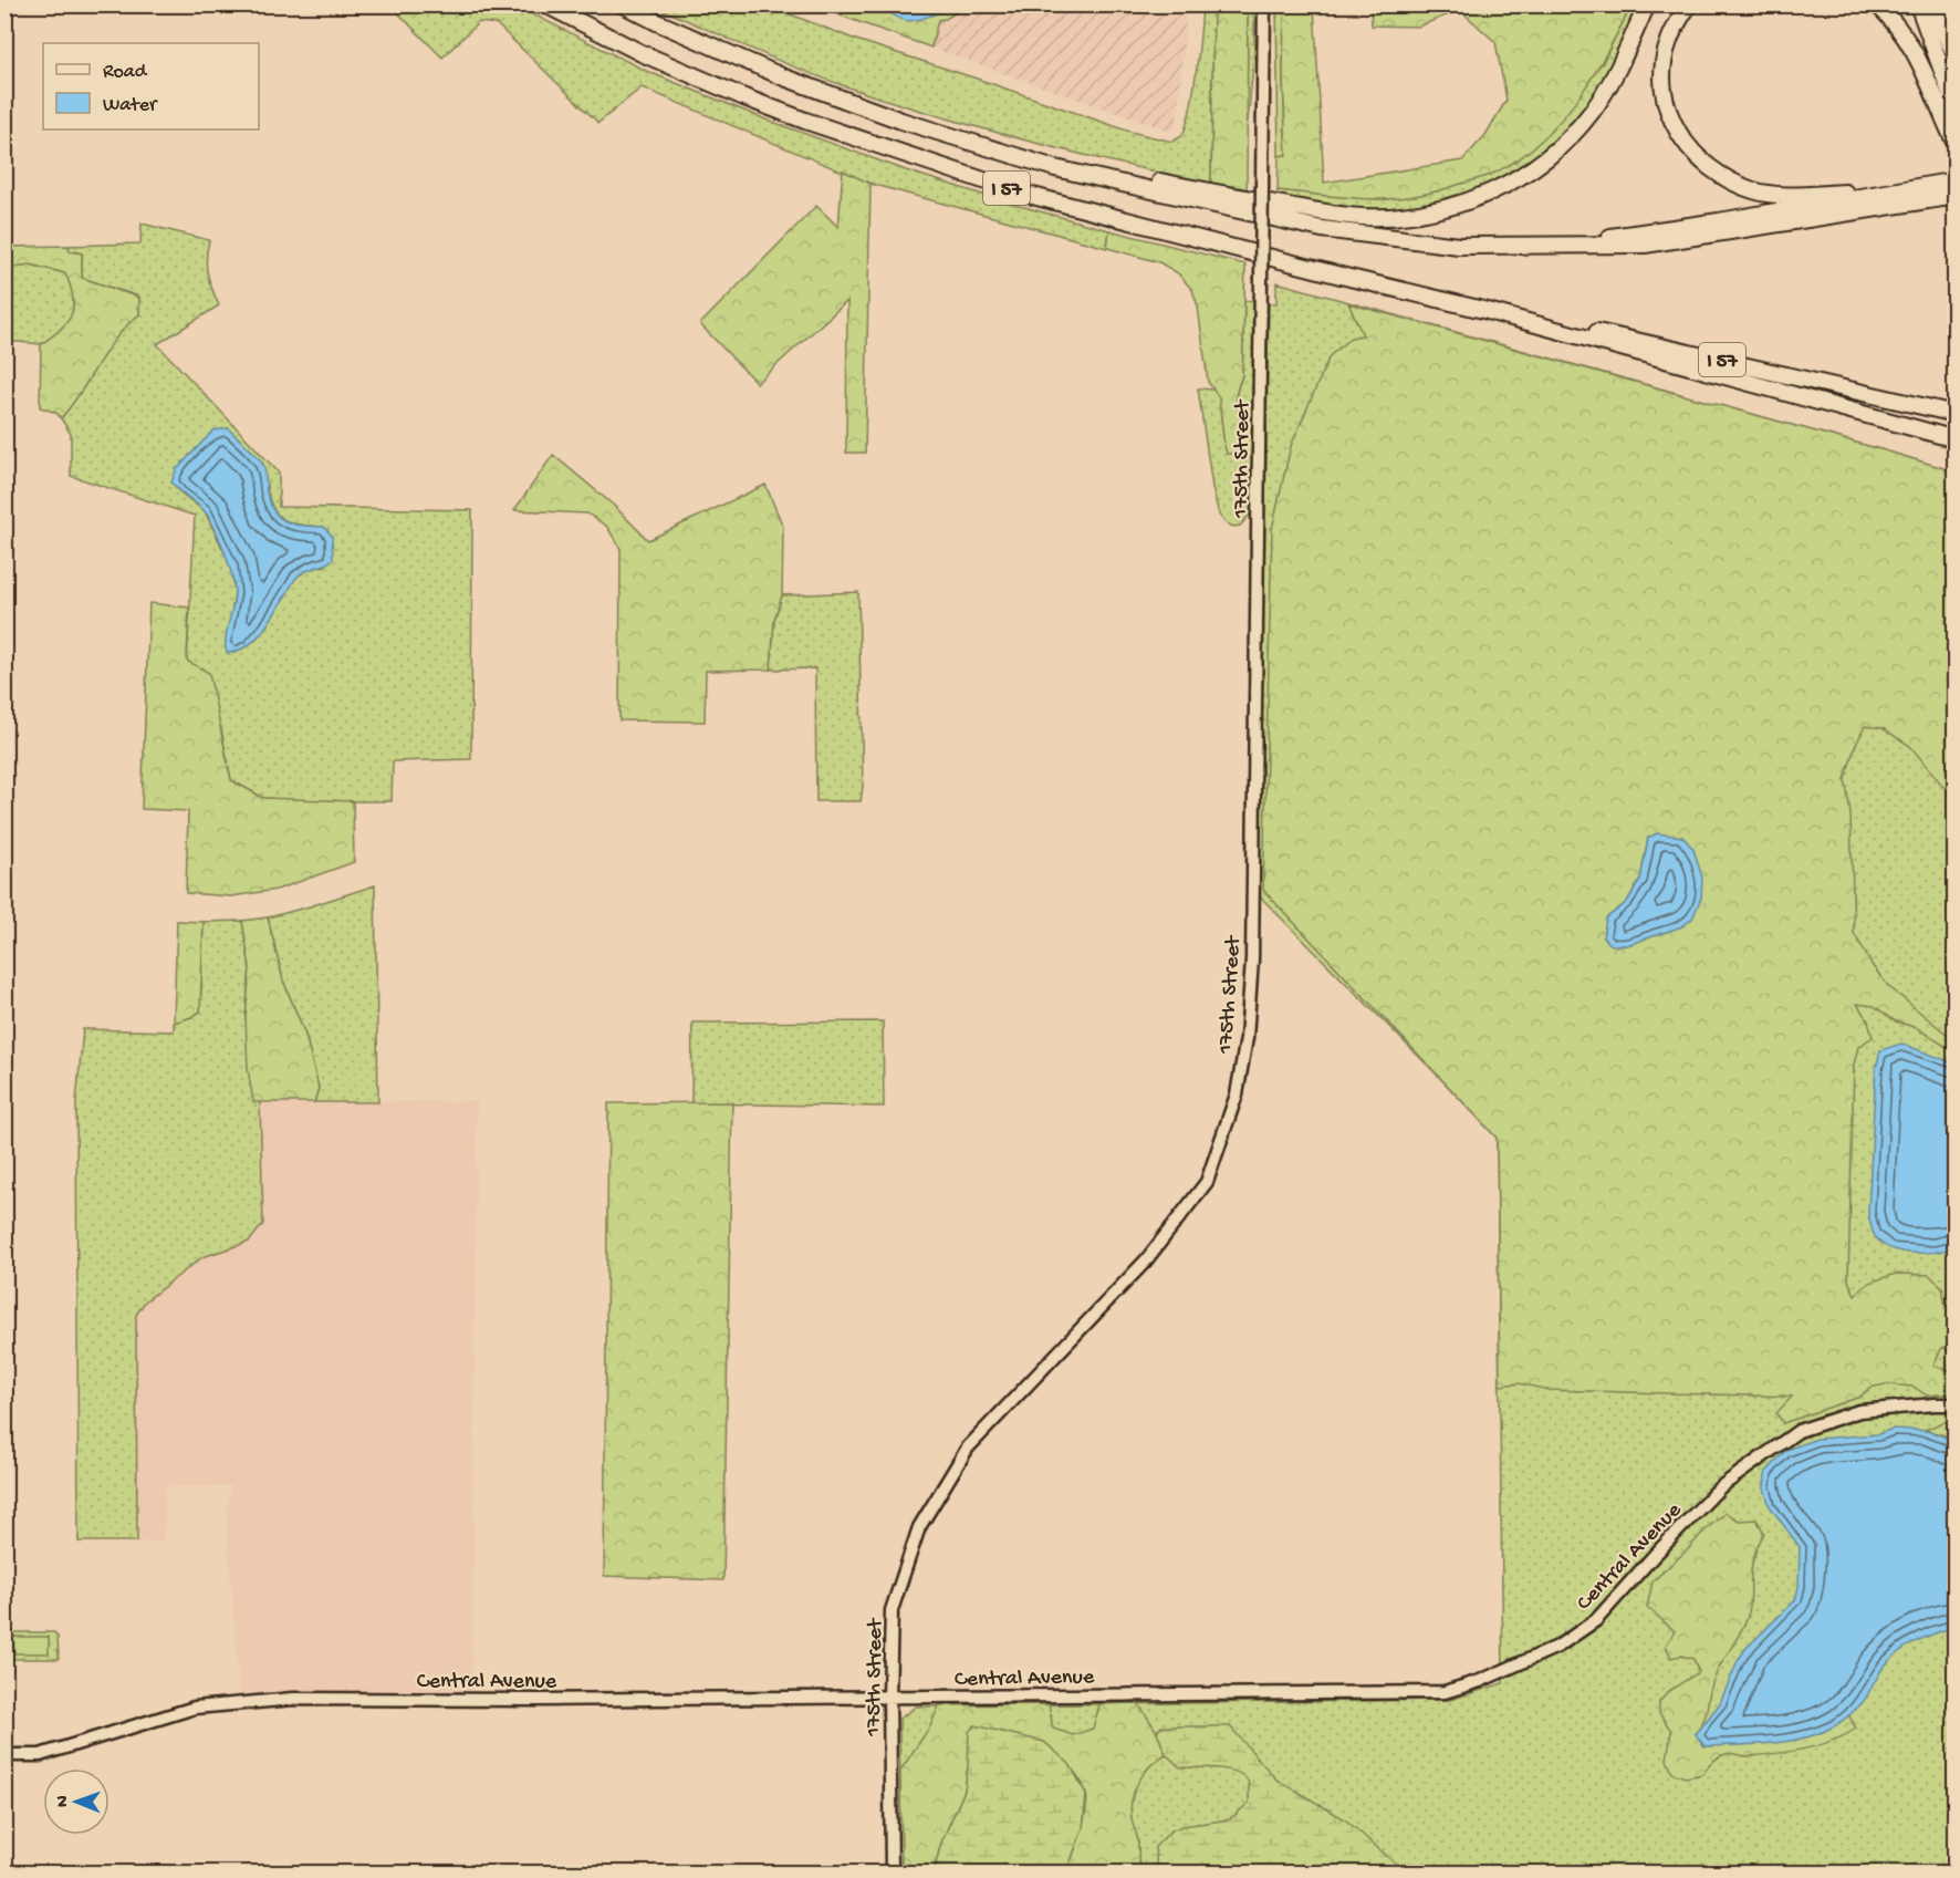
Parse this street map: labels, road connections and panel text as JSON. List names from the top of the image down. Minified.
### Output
{"streets":{"highway":["I 57"],"street":["175th Street","Central Avenue"]},"crossings":[["175th Street","Central Avenue"]],"legend":["Road","Water"],"north":"left"}
